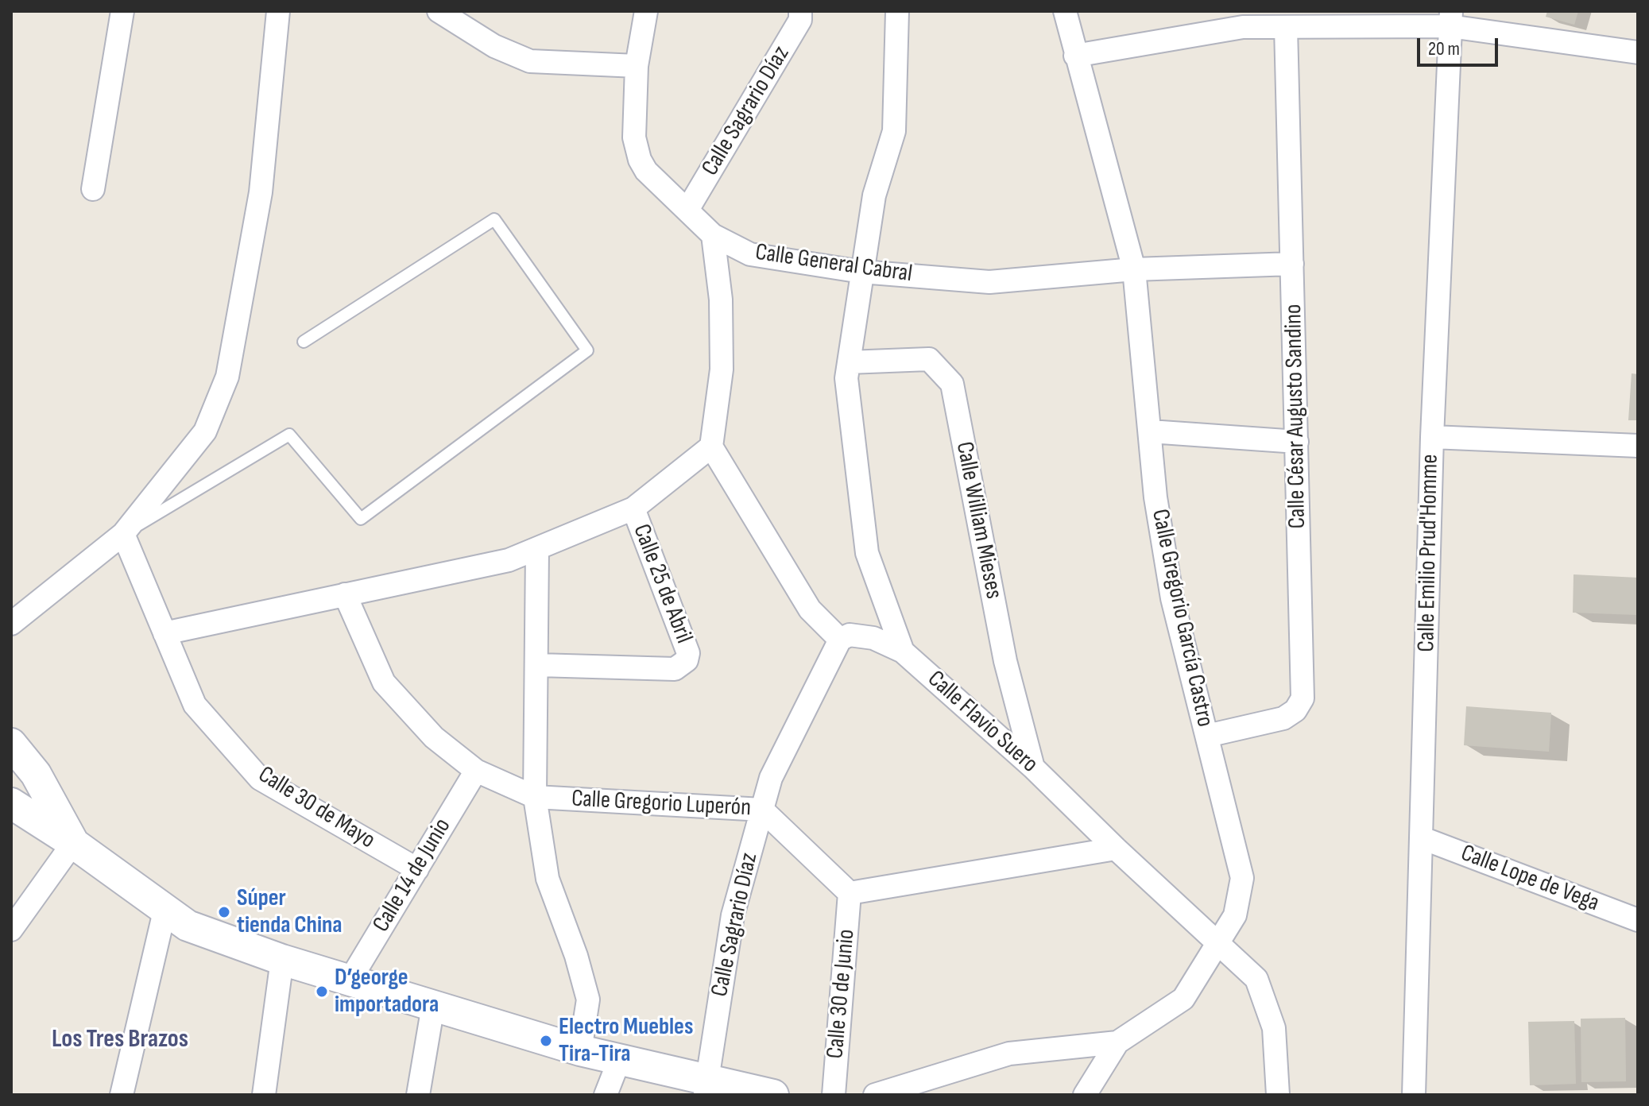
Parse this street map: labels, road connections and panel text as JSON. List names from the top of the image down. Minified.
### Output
{"streets":{"street":["Calle Sagrario Díaz","Calle General Cabral","Calle César Augusto Sandino","Calle William Mieses","Calle Emilio Prud'Homme","Calle 25 de Abril","Calle Gregorio García Castro","Calle Flavio Suero","Calle Gregorio Luperón","Calle 30 de Mayo","Calle 14 de Junio","Calle Lope de Vega","Calle 30 de Junio"]},"crossings":[["Calle Sagrario Díaz","Calle General Cabral"],["Calle Sagrario Díaz","Calle Gregorio Luperón"],["Calle General Cabral","Calle César Augusto Sandino"],["Calle General Cabral","Calle Gregorio García Castro"],["Calle General Cabral","Calle Flavio Suero"],["Calle César Augusto Sandino","Calle Gregorio García Castro"],["Calle William Mieses","Calle Flavio Suero"],["Calle Emilio Prud'Homme","Calle Lope de Vega"],["Calle Gregorio García Castro","Calle Flavio Suero"],["Calle Gregorio Luperón","Calle 14 de Junio"],["Calle Gregorio Luperón","Calle 30 de Junio"],["Calle 30 de Mayo","Calle 14 de Junio"]],"districts":["Los Tres Brazos"],"places":["Súper tienda China","D’george importadora","Electro Muebles Tira-Tira"],"scale_bar":"20 m"}
